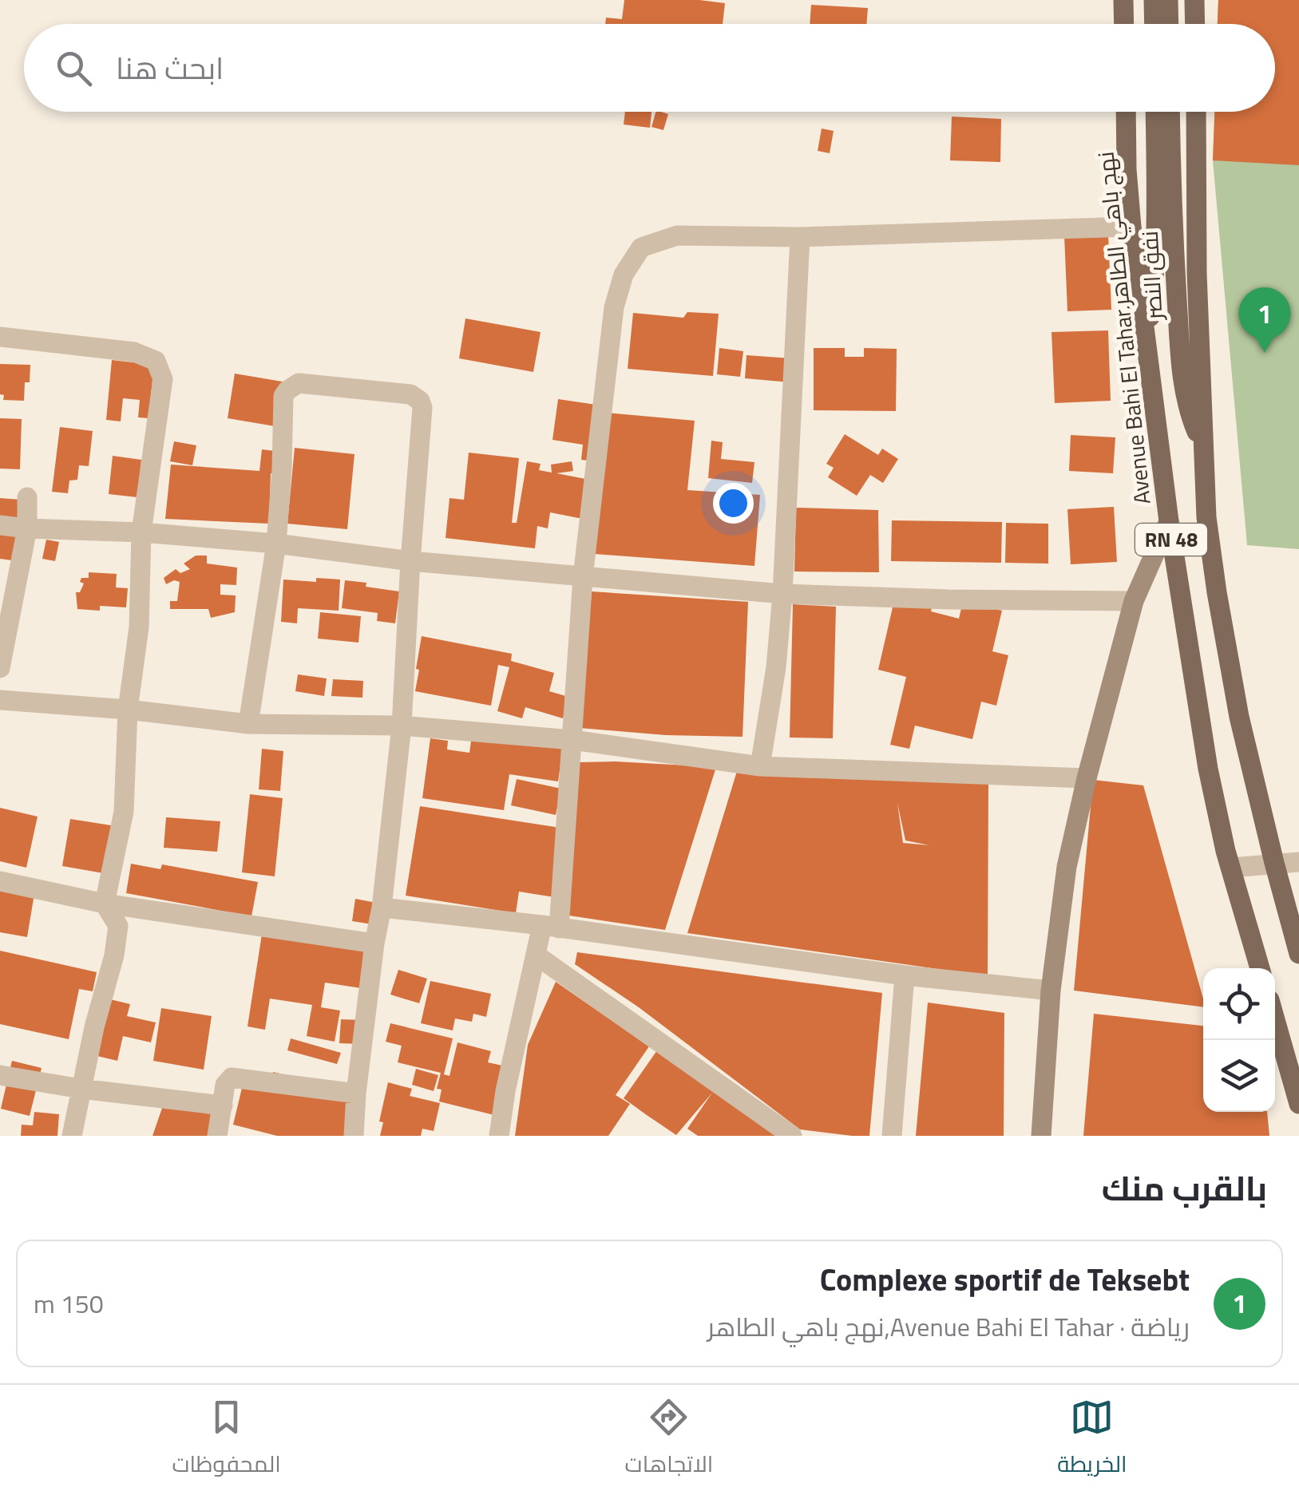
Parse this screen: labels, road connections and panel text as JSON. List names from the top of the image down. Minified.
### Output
{"streets":{"main road":["نفق النصر","Avenue Bahi El Tahar,نهج باهي الطاهر","RN 48"]},"crossings":[["نفق النصر","Avenue Bahi El Tahar,نهج باهي الطاهر"],["نفق النصر","RN 48"]],"page":{"search":"ابحث هنا","pins":"1","heading":"بالقرب منك","list":[{"mark":"1","name":"Complexe sportif de Teksebt","note":"رياضة · Avenue Bahi El Tahar,نهج باهي الطاهر","value":"150 m"}],"nav":["الخريطة","الاتجاهات","المحفوظات"]}}
